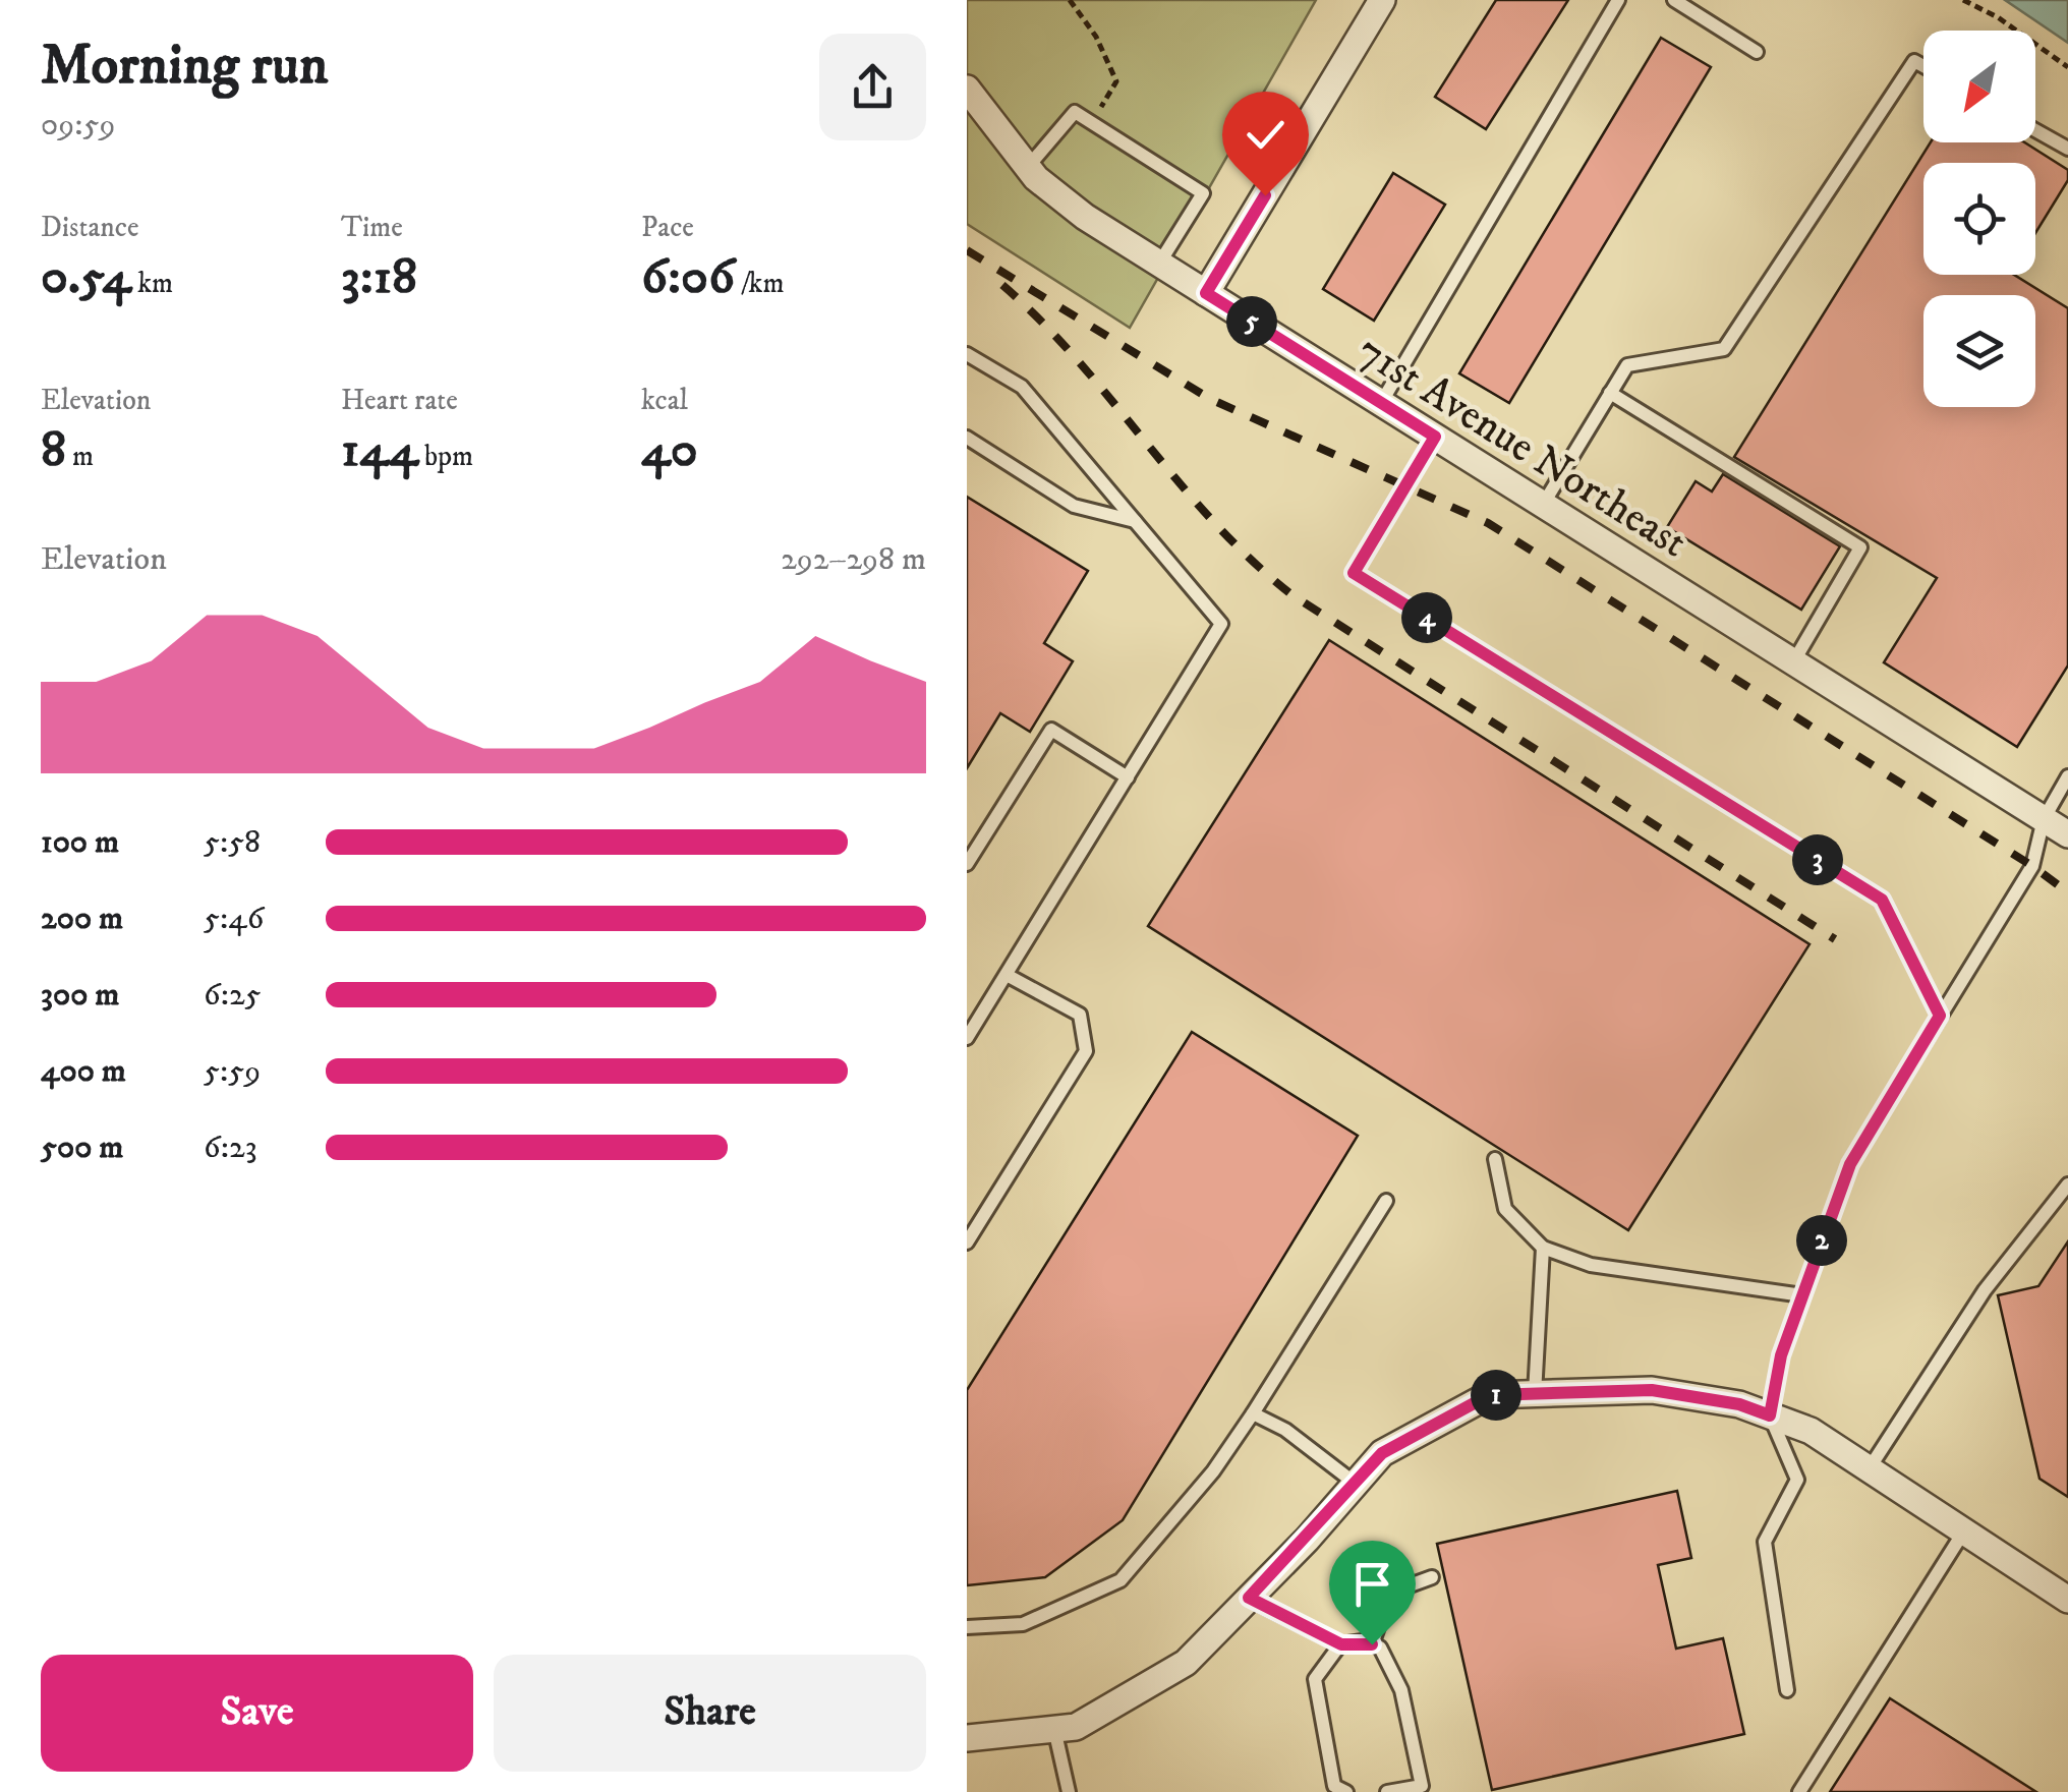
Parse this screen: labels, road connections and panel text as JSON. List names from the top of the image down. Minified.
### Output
{"streets":{"street":["71st Avenue Northeast"]},"north":"bottom left","page":{"heading":["Morning run","09:59"],"stats":[["Distance","0.54 km"],["Time","3:18"],["Pace","6:06 /km"],["Elevation","8 m"],["Heart rate","144 bpm"],["kcal","40"]],"pins":["5","4","3","2","1"],"chart":["Elevation","292–298 m"],"list":[{"name":"100 m","note":"5:58"},{"name":"200 m","note":"5:46"},{"name":"300 m","note":"6:25"},{"name":"400 m","note":"5:59"},{"name":"500 m","note":"6:23"}],"buttons":["Save","Share"]}}
